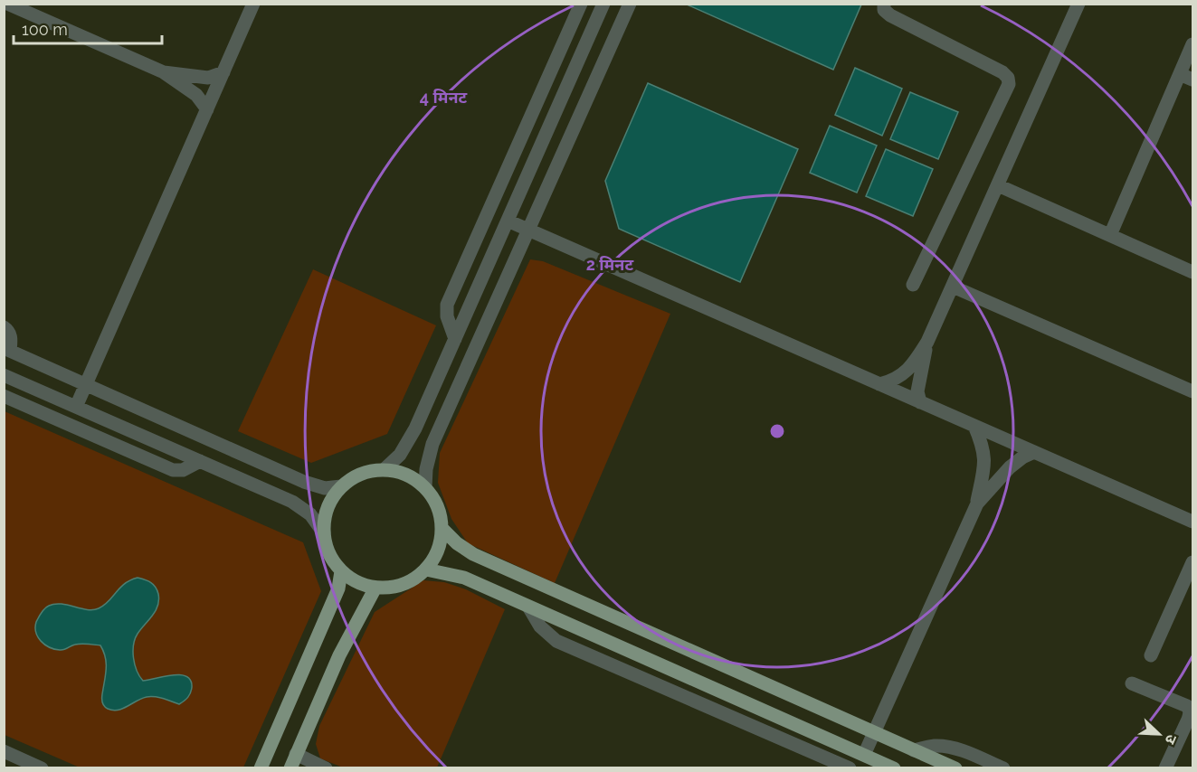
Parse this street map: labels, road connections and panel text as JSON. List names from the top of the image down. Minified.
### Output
{"scale_bar":"100 m","north":"bottom right","rings":["4 मिनट","2 मिनट"]}
